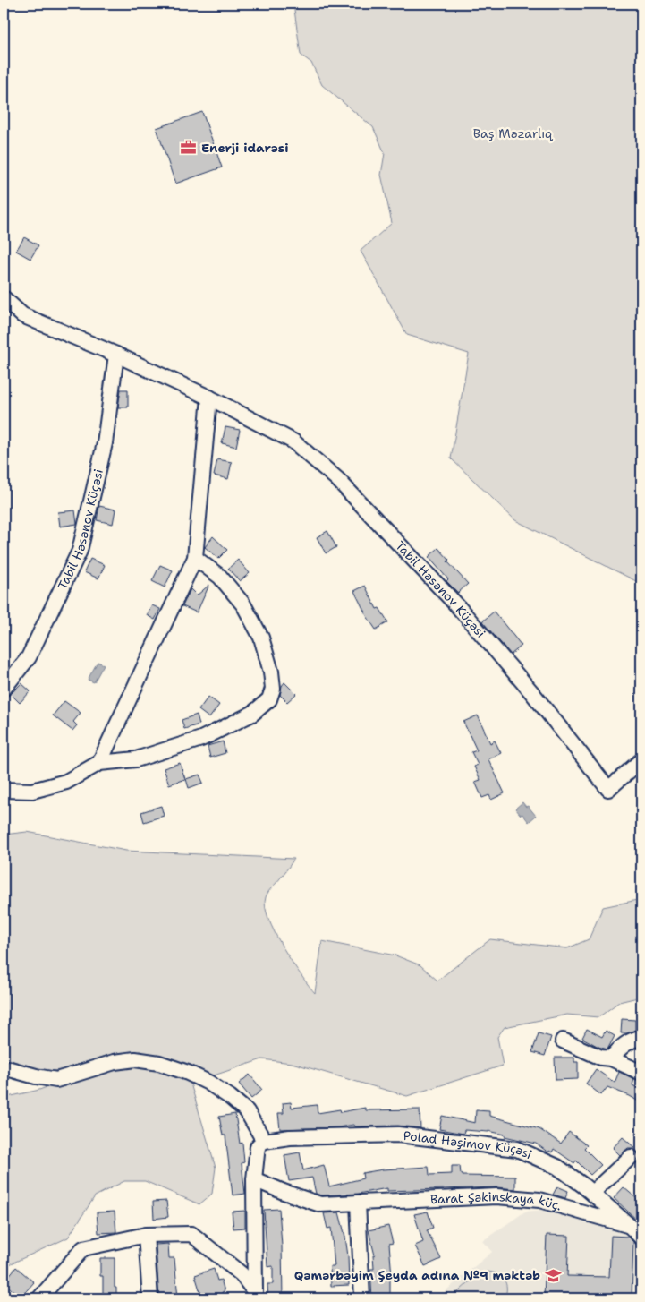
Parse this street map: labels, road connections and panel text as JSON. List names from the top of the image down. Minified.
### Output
{"streets":{"street":["Tabil Həsənov Küçəsi","Polad Həşimov Küçəsi","Barat Şəkinskaya küç."]},"crossings":[["Polad Həşimov Küçəsi","Barat Şəkinskaya küç."]],"parks":["Baş Məzarlıq"],"places":{"office":["Enerji idarəsi"],"school or university":["Qəmərbəyim Şeyda adına №9 məktəb"]}}
